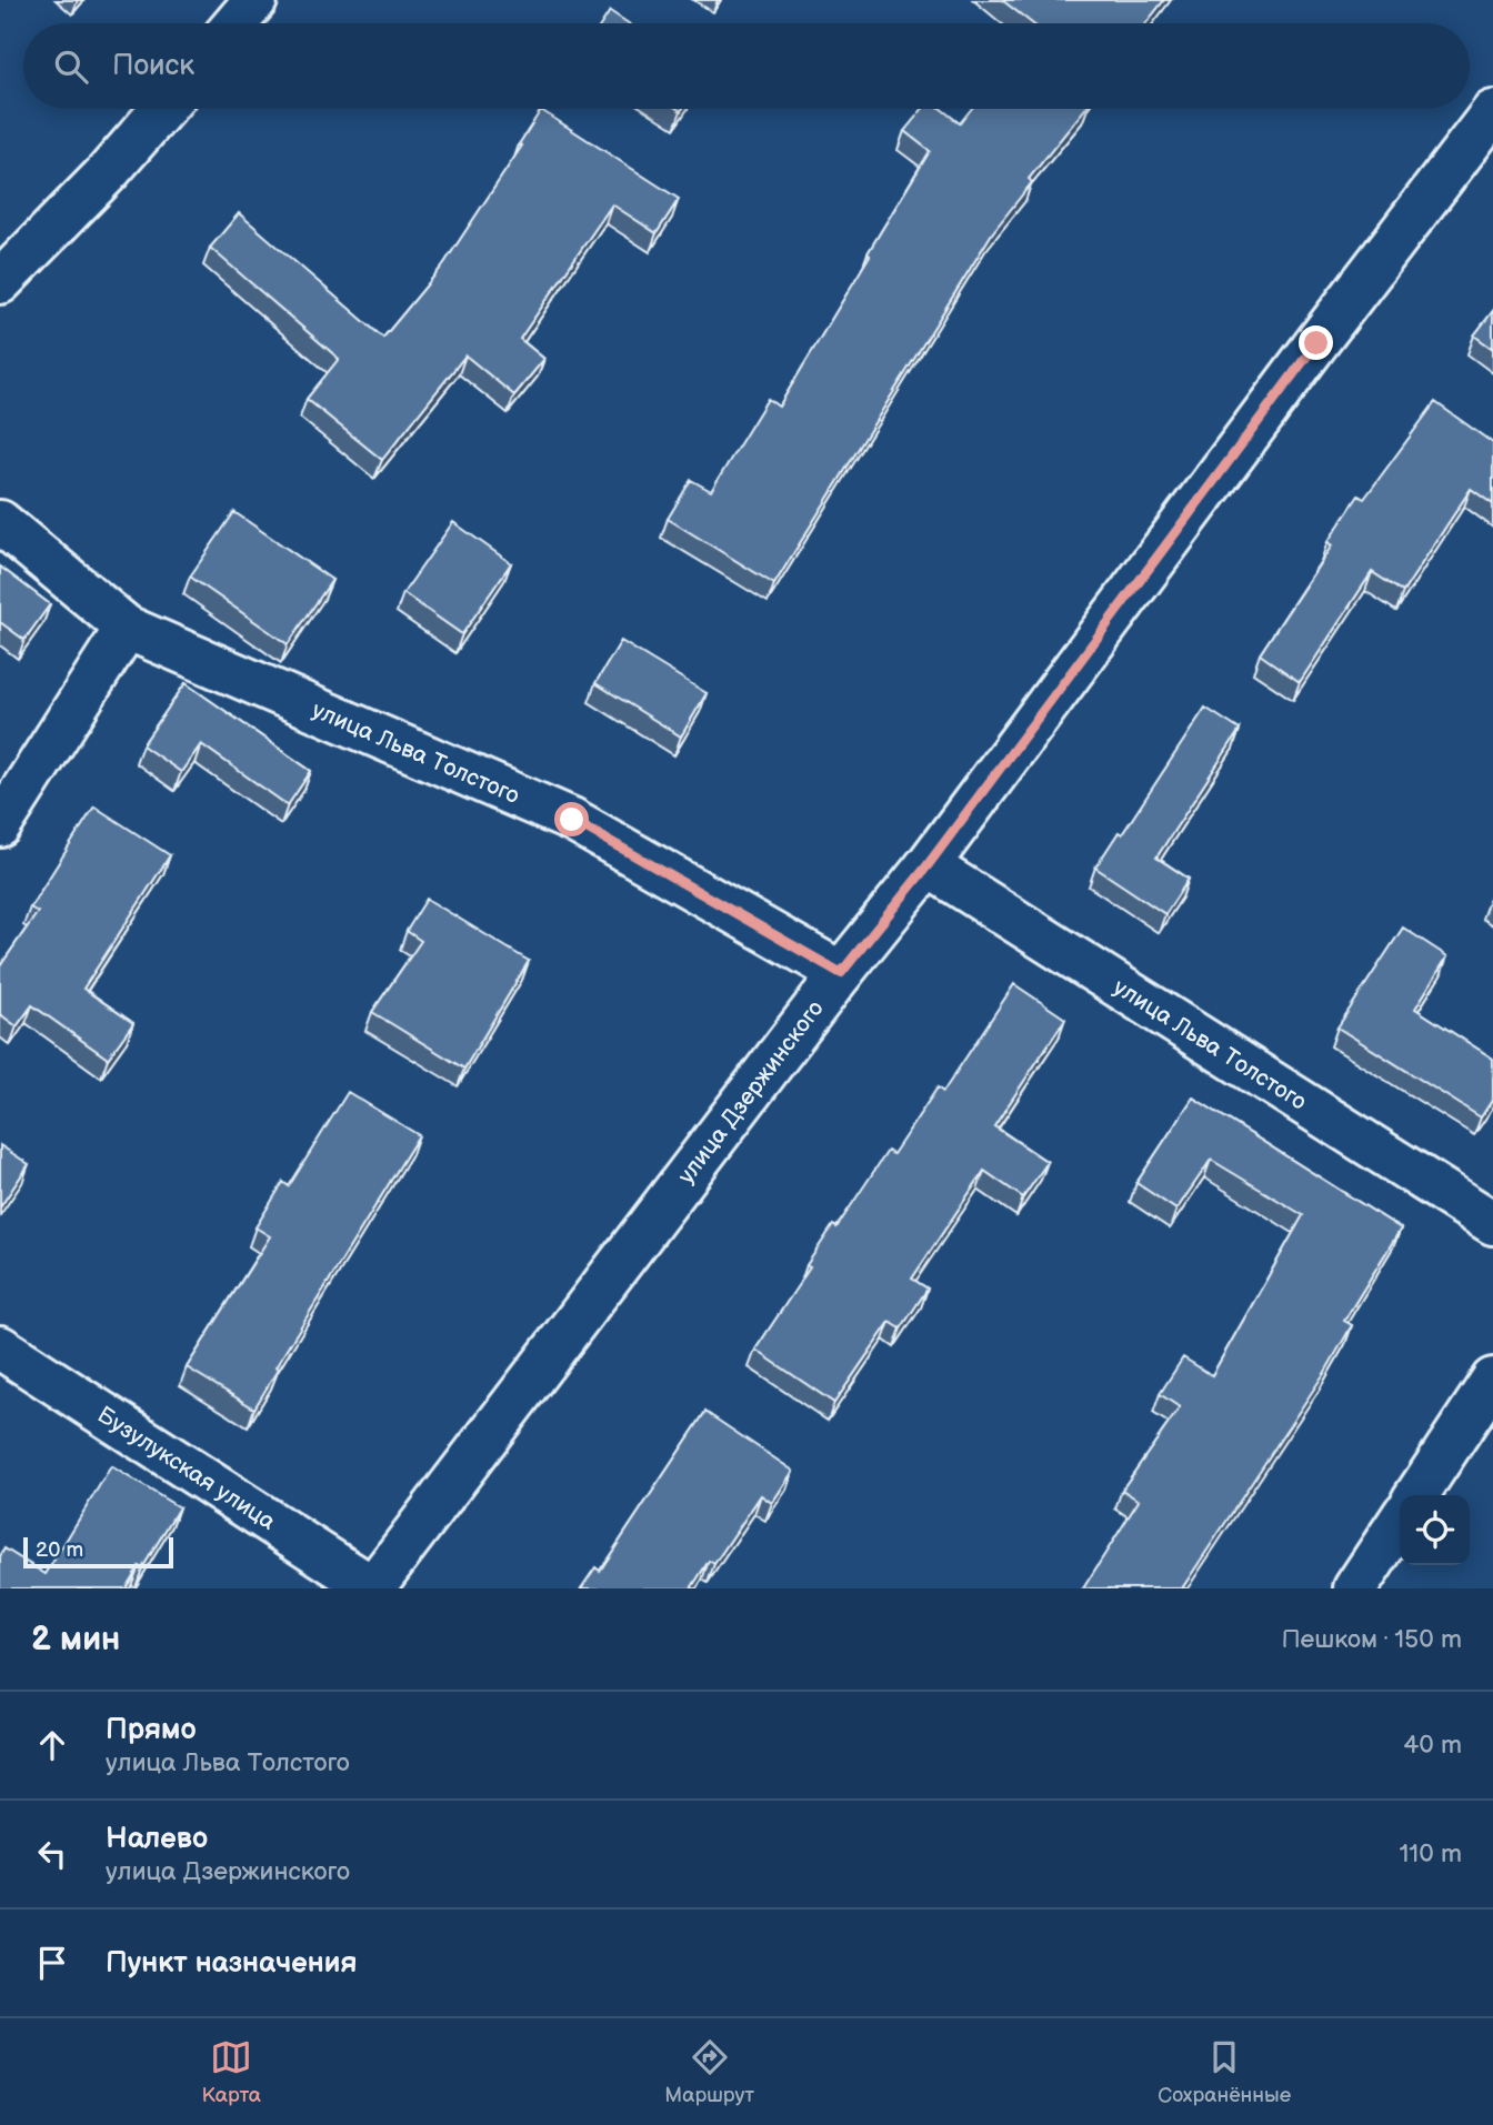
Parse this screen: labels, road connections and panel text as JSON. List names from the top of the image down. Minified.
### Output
{"streets":{"street":["улица Льва Толстого","улица Дзержинского","Бузулукская улица"]},"crossings":[["улица Льва Толстого","улица Дзержинского"],["улица Дзержинского","Бузулукская улица"]],"scale_bar":"20 m","page":{"search":"Поиск","scale":"20 m","heading":["2 мин","Пешком · 150 m"],"list":[["Прямо","улица Льва Толстого","40 m"],["Налево","улица Дзержинского","110 m"],"Пункт назначения"],"nav":["Карта","Маршрут","Сохранённые"]}}
